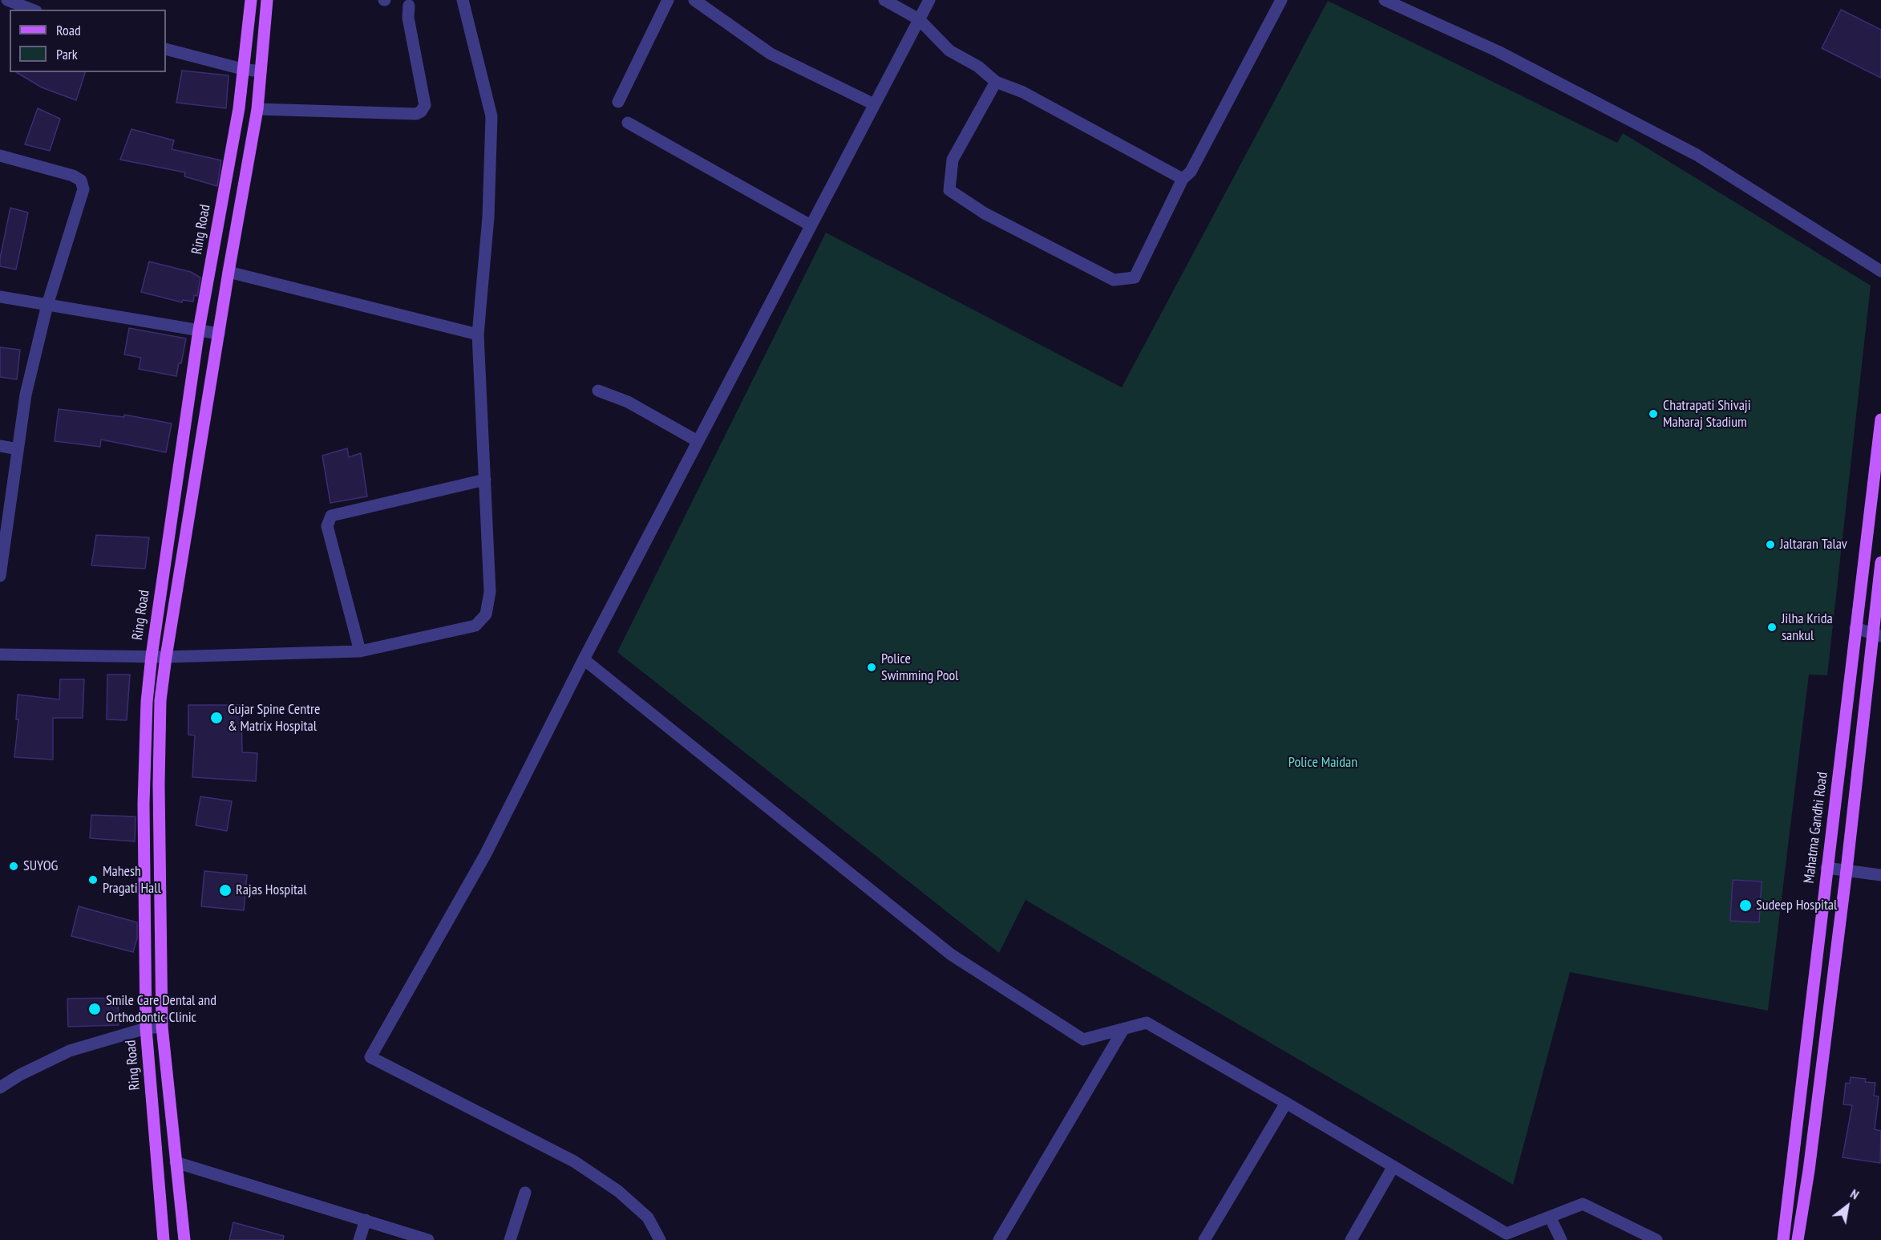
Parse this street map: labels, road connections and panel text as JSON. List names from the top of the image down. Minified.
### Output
{"streets":{"main road":["Ring Road","Mahatma Gandhi Road"]},"parks":["Police Maidan"],"places":["Chatrapati Shivaji Maharaj Stadium","Jaltaran Talav","Jilha Krida sankul","Police Swimming Pool","Gujar Spine Centre & Matrix Hospital","SUYOG","Mahesh Pragati Hall","Rajas Hospital","Sudeep Hospital","Smile Care Dental and Orthodontic Clinic"],"legend":["Road","Park"],"north":"top right"}
